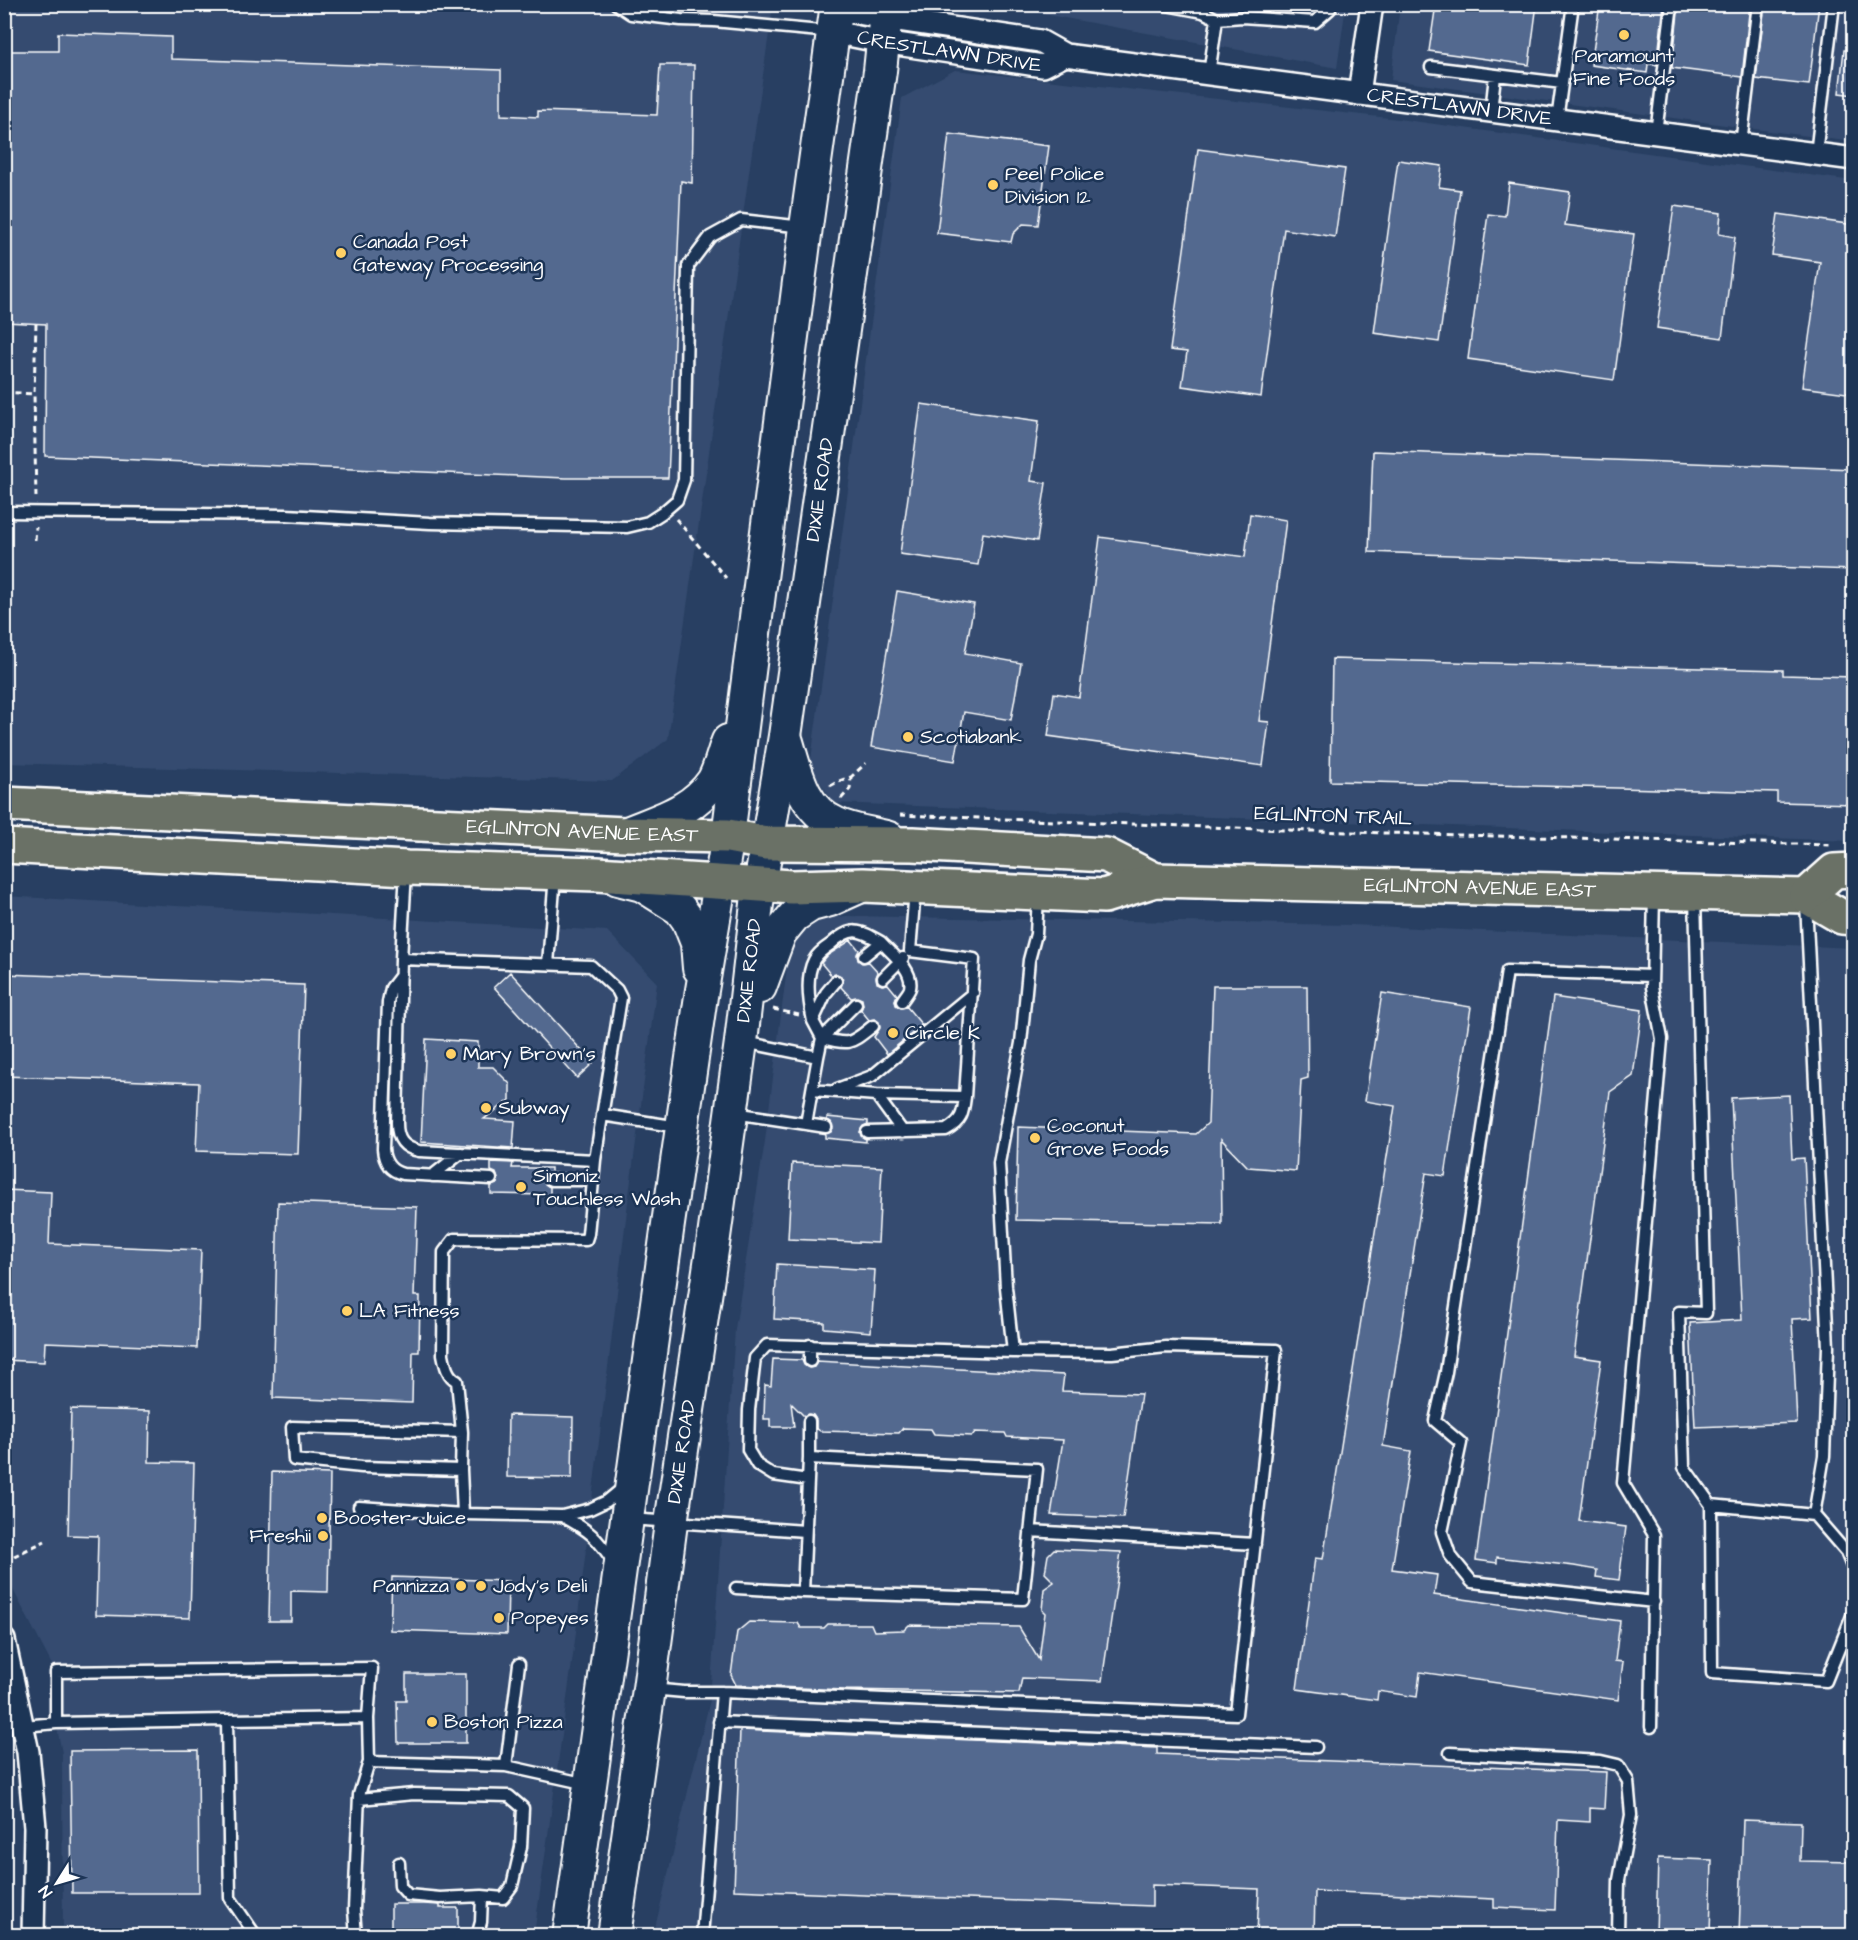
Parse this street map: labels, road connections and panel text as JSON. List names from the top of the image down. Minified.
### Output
{"streets":{"main road":["DIXIE ROAD","EGLINTON AVENUE EAST"],"street":["CRESTLAWN DRIVE"],"path":["EGLINTON TRAIL"]},"crossings":[["CRESTLAWN DRIVE","DIXIE ROAD"],["DIXIE ROAD","EGLINTON AVENUE EAST"]],"places":["Paramount Fine Foods","Peel Police Division 12","Canada Post Gateway Processing","Scotiabank","Circle K","Mary Brown's","Subway","Coconut Grove Foods","Simoniz Touchless Wash","LA Fitness","Booster Juice","Freshii","Pannizza","Jody's Deli","Popeyes","Boston Pizza"],"north":"bottom left"}
